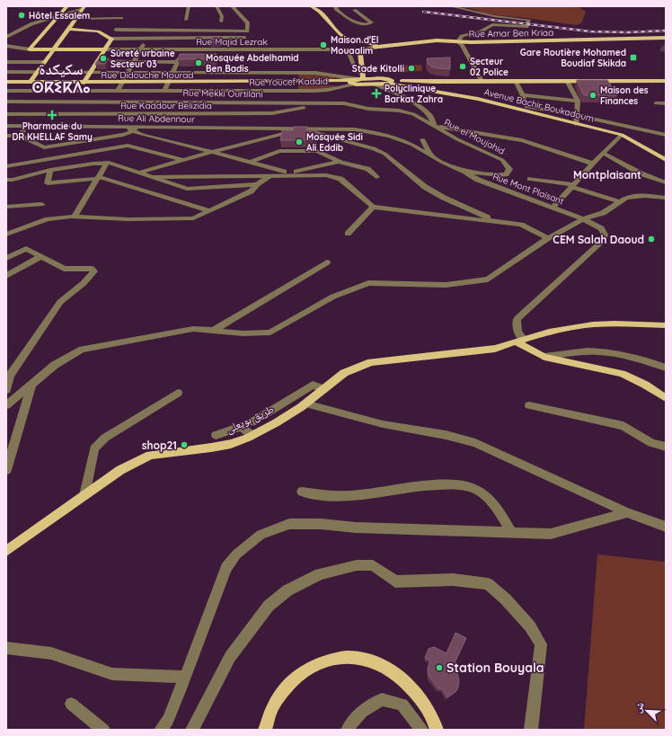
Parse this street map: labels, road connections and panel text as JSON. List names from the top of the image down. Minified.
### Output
{"streets":{"main road":["Rue Amar Ben Kriaa","Rue Didouche Mourad","Avenue Bachir Boukadoum","طريق بويعلى"],"street":["Rue Majid Lezrak","Rue Youcef Kaddid","Rue Mekki Ourtilani","Rue Kaddour Belizidia","Rue Ali Abdennour","Rue el Moujahid","Rue Mont Plaisant"]},"crossings":[["Rue Didouche Mourad","Rue Youcef Kaddid"],["Rue Mekki Ourtilani","Rue Kaddour Belizidia"],["Rue Mekki Ourtilani","Rue el Moujahid"],["Rue Kaddour Belizidia","Rue Ali Abdennour"],["Rue Ali Abdennour","Rue Mont Plaisant"],["Rue el Moujahid","Rue Mont Plaisant"],["Rue Mont Plaisant","طريق بويعلى"]],"districts":["سكيكدة ⵙⴽⵉⴽⴷⴰ","Montplaisant"],"places":{"other":["Hôtel Essalem","Maison d'El Mouaalim","Sûreté urbaine Secteur 03","Mosquée Abdelhamid Ben Badis","Secteur 02 Police","Stade Kitolli","Maison des Finances","Mosquée Sidi Ali Eddib","CEM Salah Daoud","shop21","Station Bouyala"],"transit":["Gare Routière Mohamed Boudiaf Skikda"],"health":["Polyclinique Barkat Zahra","Pharmacie du DR KHELLAF Samy"]},"north":"top left"}
